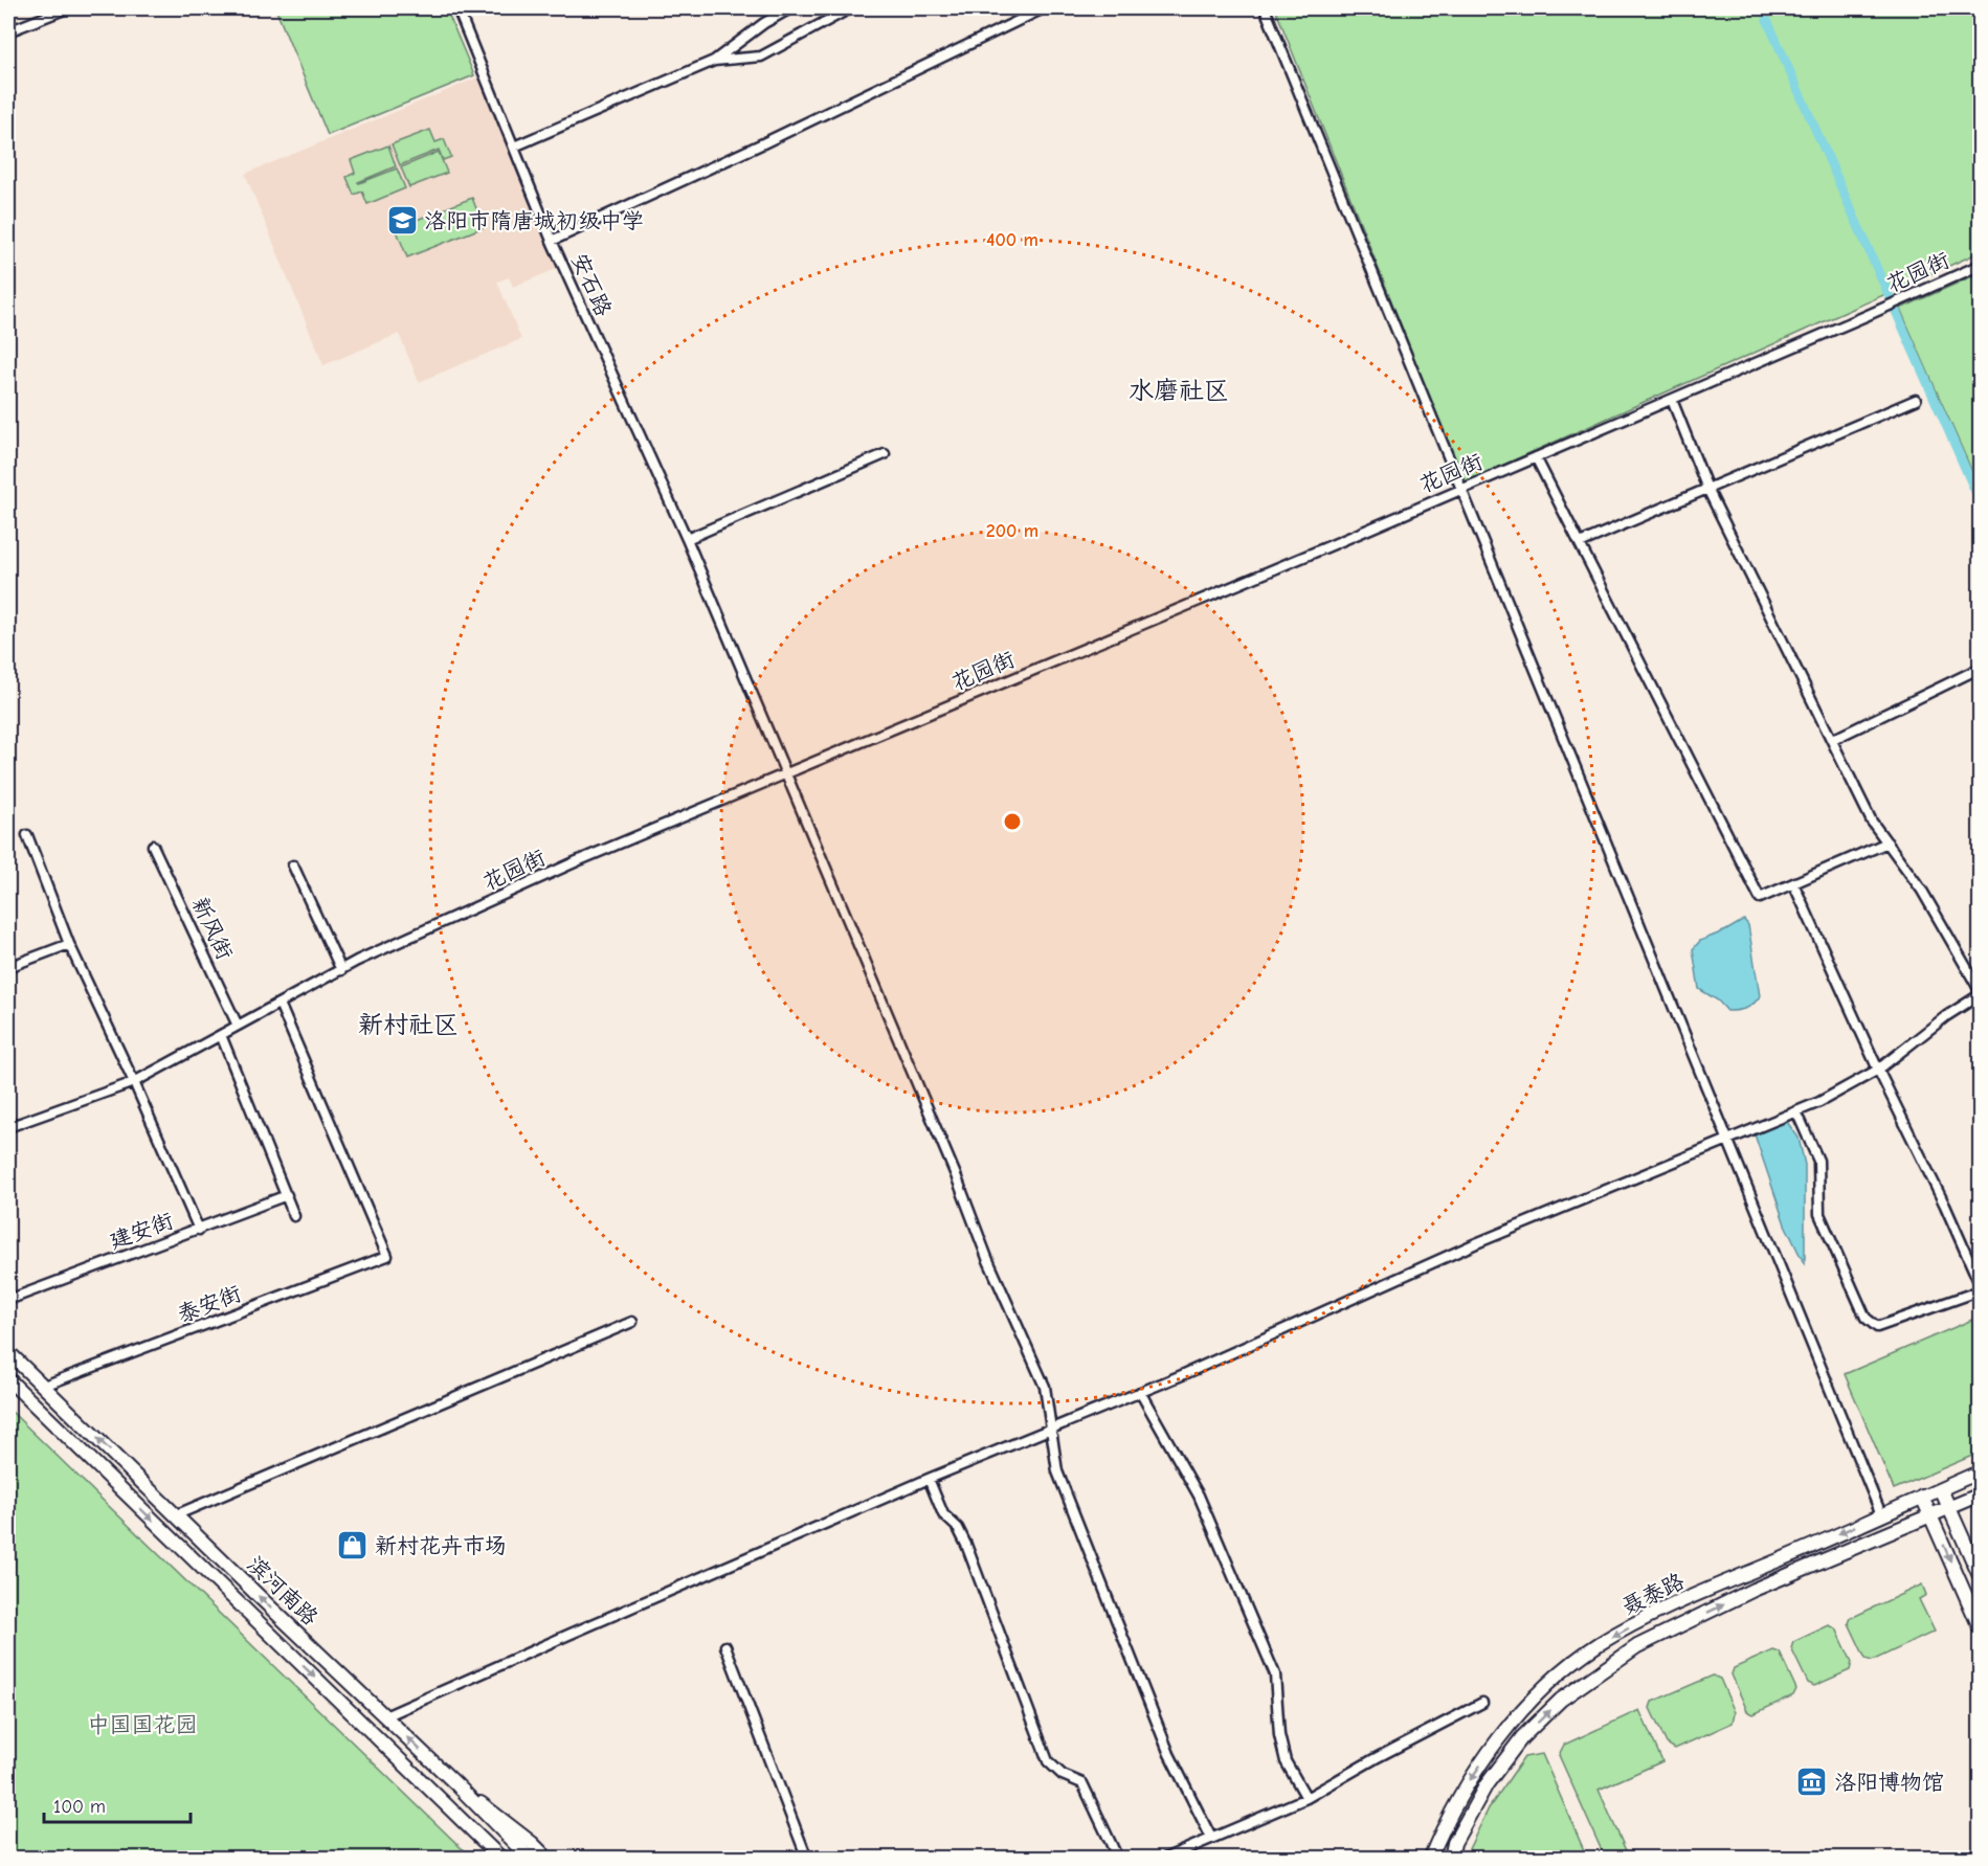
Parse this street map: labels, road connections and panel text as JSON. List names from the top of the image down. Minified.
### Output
{"streets":{"main road":["滨河南路","聂泰路"],"street":["花园街","安石路","新风街","建安街","泰安街"]},"crossings":[["花园街","安石路"],["花园街","新风街"],["花园街","泰安街"],["泰安街","滨河南路"]],"districts":["水磨社区","新村社区"],"parks":["中国国花园"],"places":{"school or university":["洛阳市隋唐城初级中学"],"shop":["新村花卉市场"],"museum":["洛阳博物馆"]},"scale_bar":"100 m","rings":["400 m","200 m"]}
